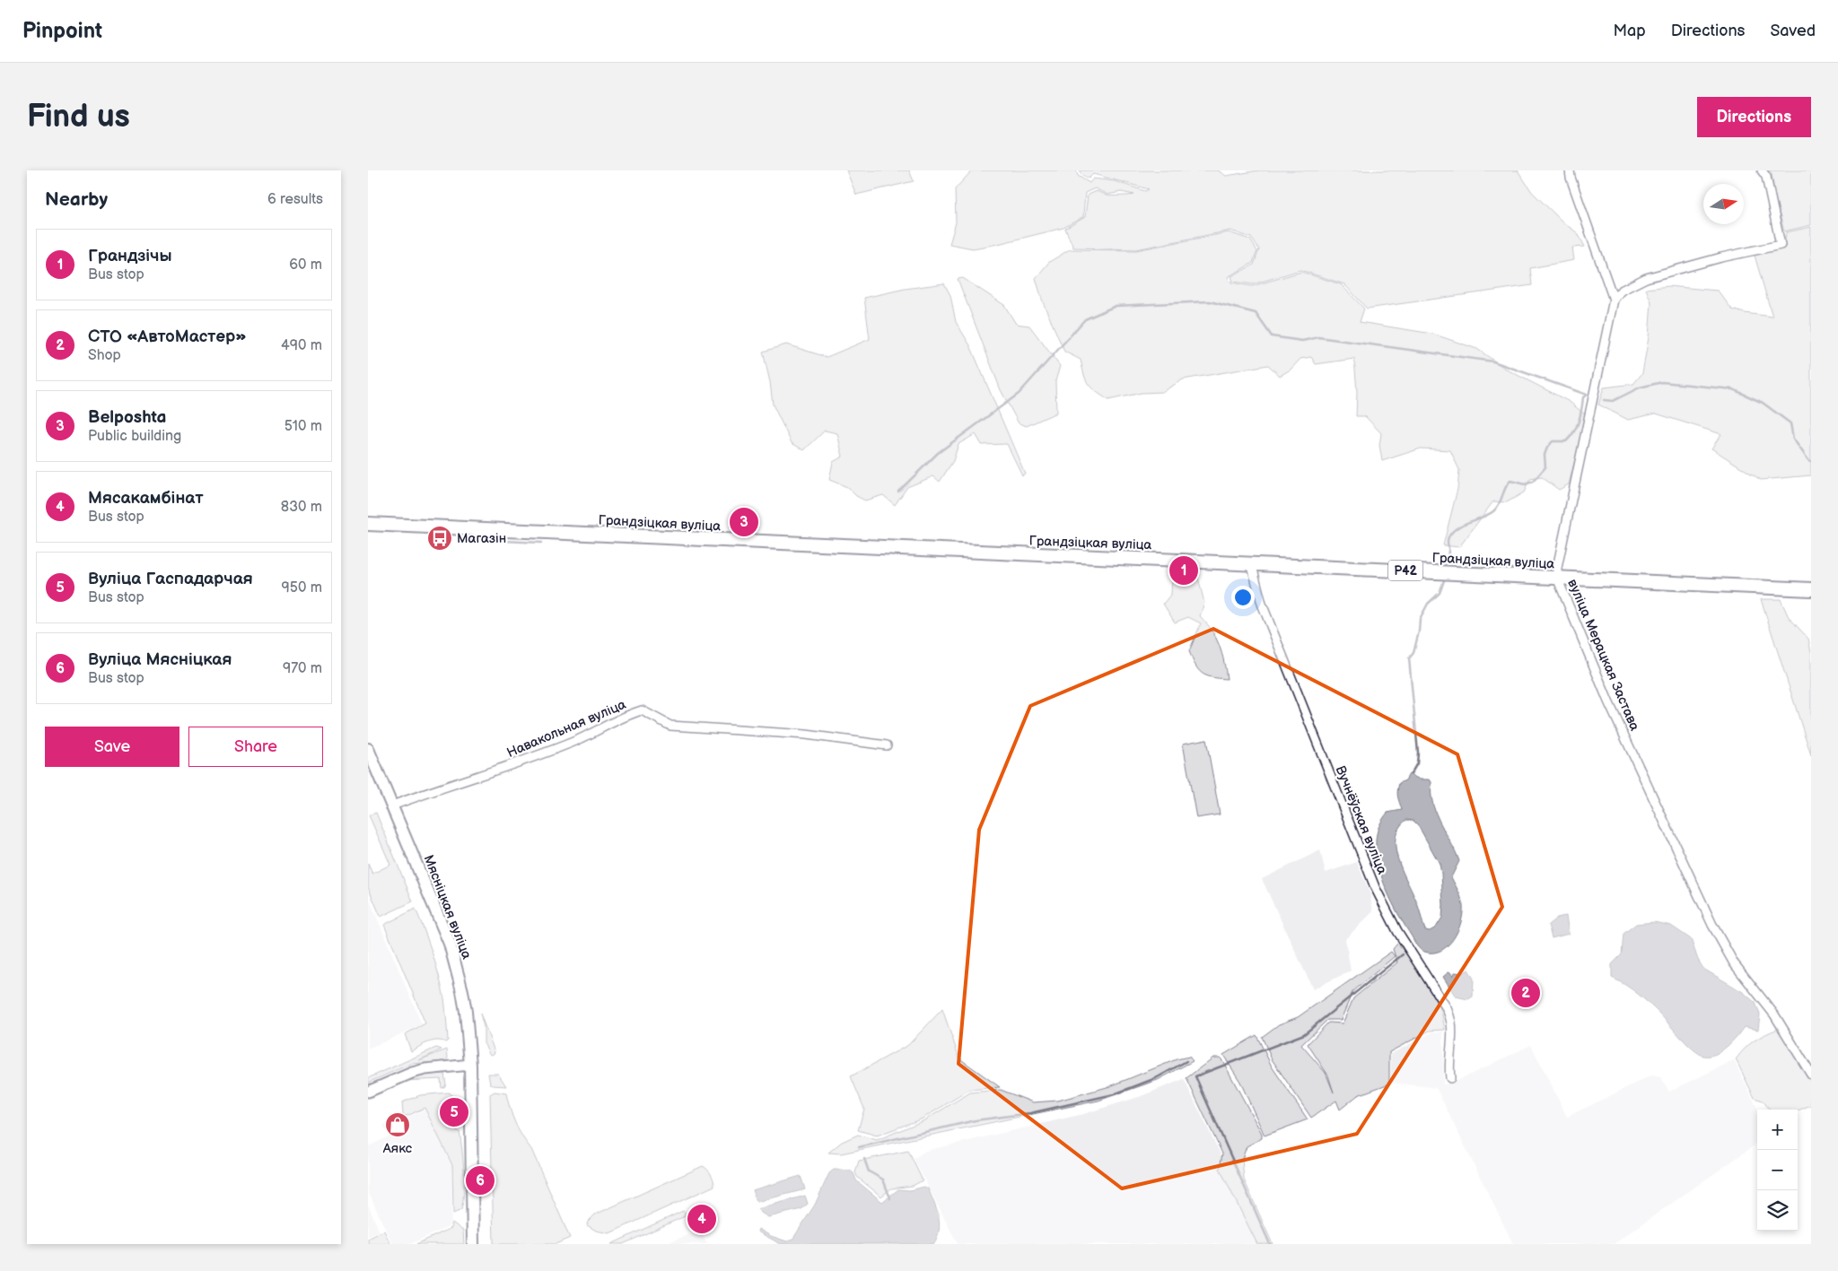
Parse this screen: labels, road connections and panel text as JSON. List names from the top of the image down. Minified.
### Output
{"streets":{"main road":["Грандзіцкая вуліца","Р42","Мясніцкая вуліца"],"street":["вуліца Мерацкая Застава","Навакольная вуліца","Вучнёўская вуліца"]},"crossings":[["Грандзіцкая вуліца","вуліца Мерацкая Застава"],["Грандзіцкая вуліца","Вучнёўская вуліца"],["Навакольная вуліца","Мясніцкая вуліца"]],"places":{"bus stop":["Магазін"],"shop":["Аякс"]},"north":"right","page":{"header":"Pinpoint","nav":["Map","Directions","Saved"],"buttons":["Directions",["Save","Share"]],"title":"Find us","heading":["Nearby","6 results"],"list":[{"mark":"1","name":"Грандзічы","note":"Bus stop","value":"60 m"},{"mark":"2","name":"СТО «АвтоМастер»","note":"Shop","value":"490 m"},{"mark":"3","name":"Belposhta","note":"Public building","value":"510 m"},{"mark":"4","name":"Мясакамбінат","note":"Bus stop","value":"830 m"},{"mark":"5","name":"Вуліца Гаспадарчая","note":"Bus stop","value":"950 m"},{"mark":"6","name":"Вуліца Мясніцкая","note":"Bus stop","value":"970 m"}],"pins":["3","1","2","5","6","4"],"map_buttons":["+","−"]}}
